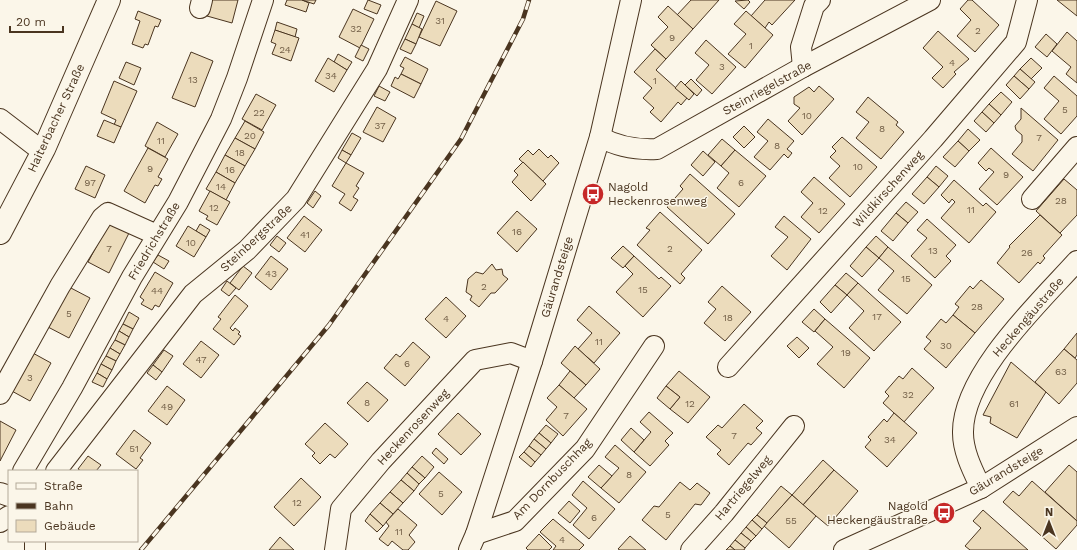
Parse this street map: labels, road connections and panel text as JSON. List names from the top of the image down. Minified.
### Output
{"streets":{"main road":["Haiterbacher Straße"],"street":["Steinriegelstraße","Wildkirschenweg","Steinbergstraße","Friedrichstraße","Gäurandsteige","Heckengäustraße","Heckenrosenweg","Am Dornbuschhag","Hartriegelweg"]},"crossings":[["Steinriegelstraße","Gäurandsteige"],["Gäurandsteige","Heckengäustraße"],["Gäurandsteige","Heckenrosenweg"],["Gäurandsteige","Am Dornbuschhag"]],"places":{"bus stop":["Nagold Heckenrosenweg","Nagold Heckengäustraße"]},"house_numbers":["31","32","2","9","1","24","4","3","34","13","1","5","22","10","37","8","20","7","11","8","18","10","9","16","9","97","6","14","28","12","11","12","16","41","10","7","2","13","26","43","15","2","15","44","28","5","17","18","4","11","30","19","47","6","63","3","32","8","12","61","49","7","7","34","51","8","5","12","5","6","55","11","4"],"legend":["Straße","Bahn","Gebäude"],"scale_bar":"20 m","north":"top"}
